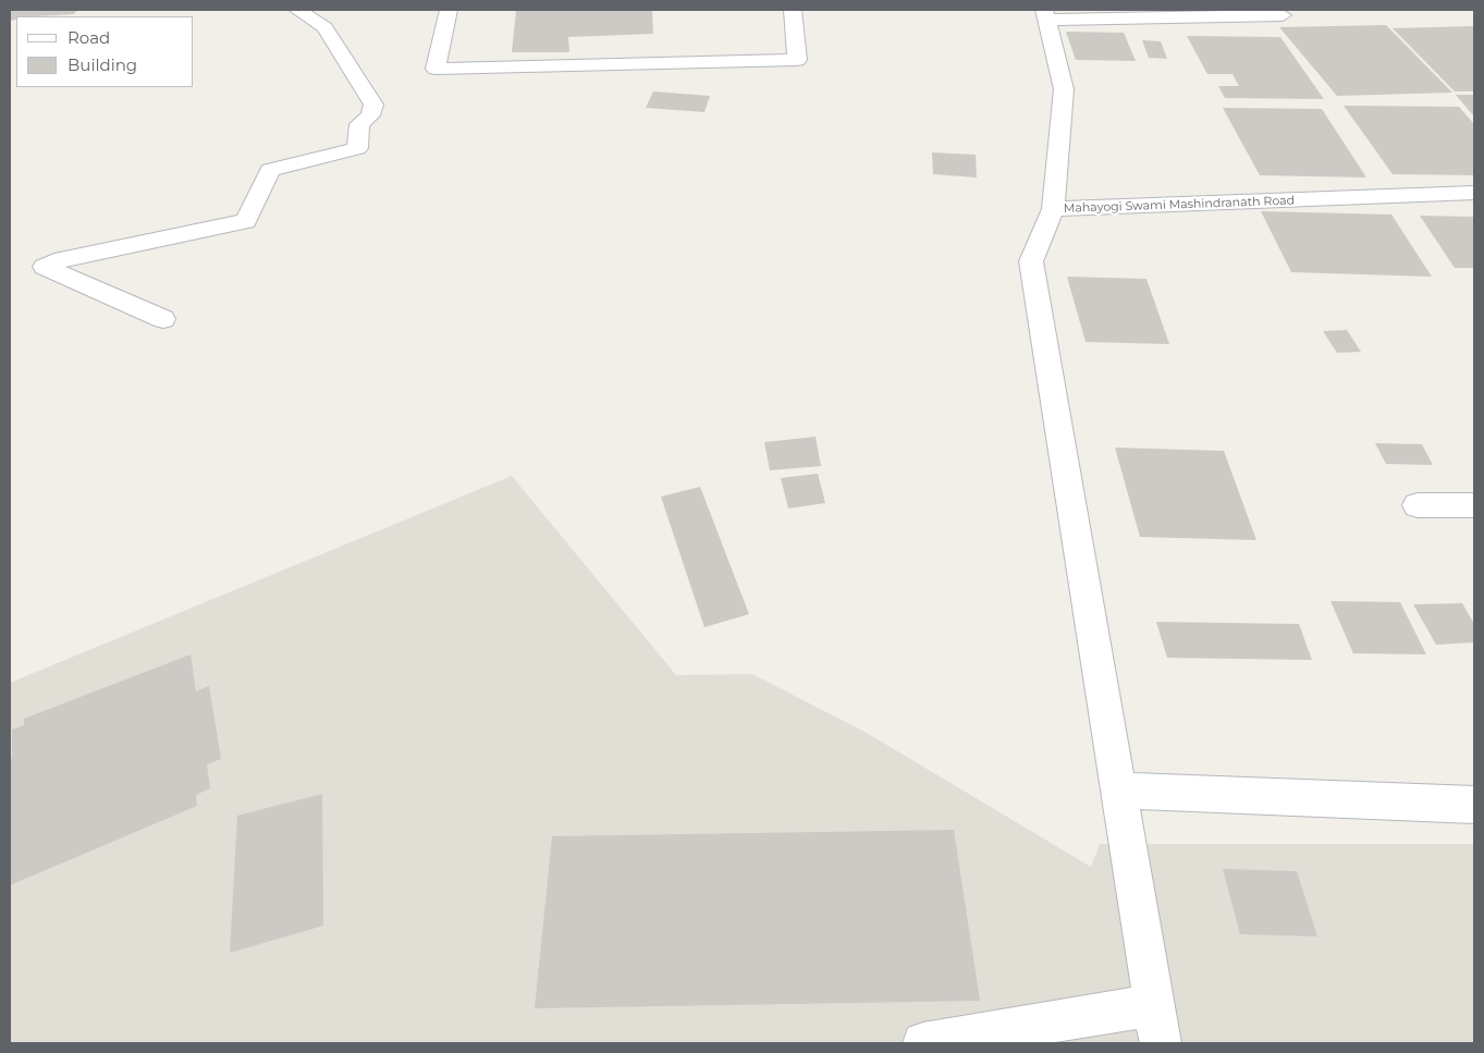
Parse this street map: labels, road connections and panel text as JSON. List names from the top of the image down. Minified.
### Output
{"streets":{"street":["Mahayogi Swami Mashindranath Road"]},"legend":["Road","Building"]}
